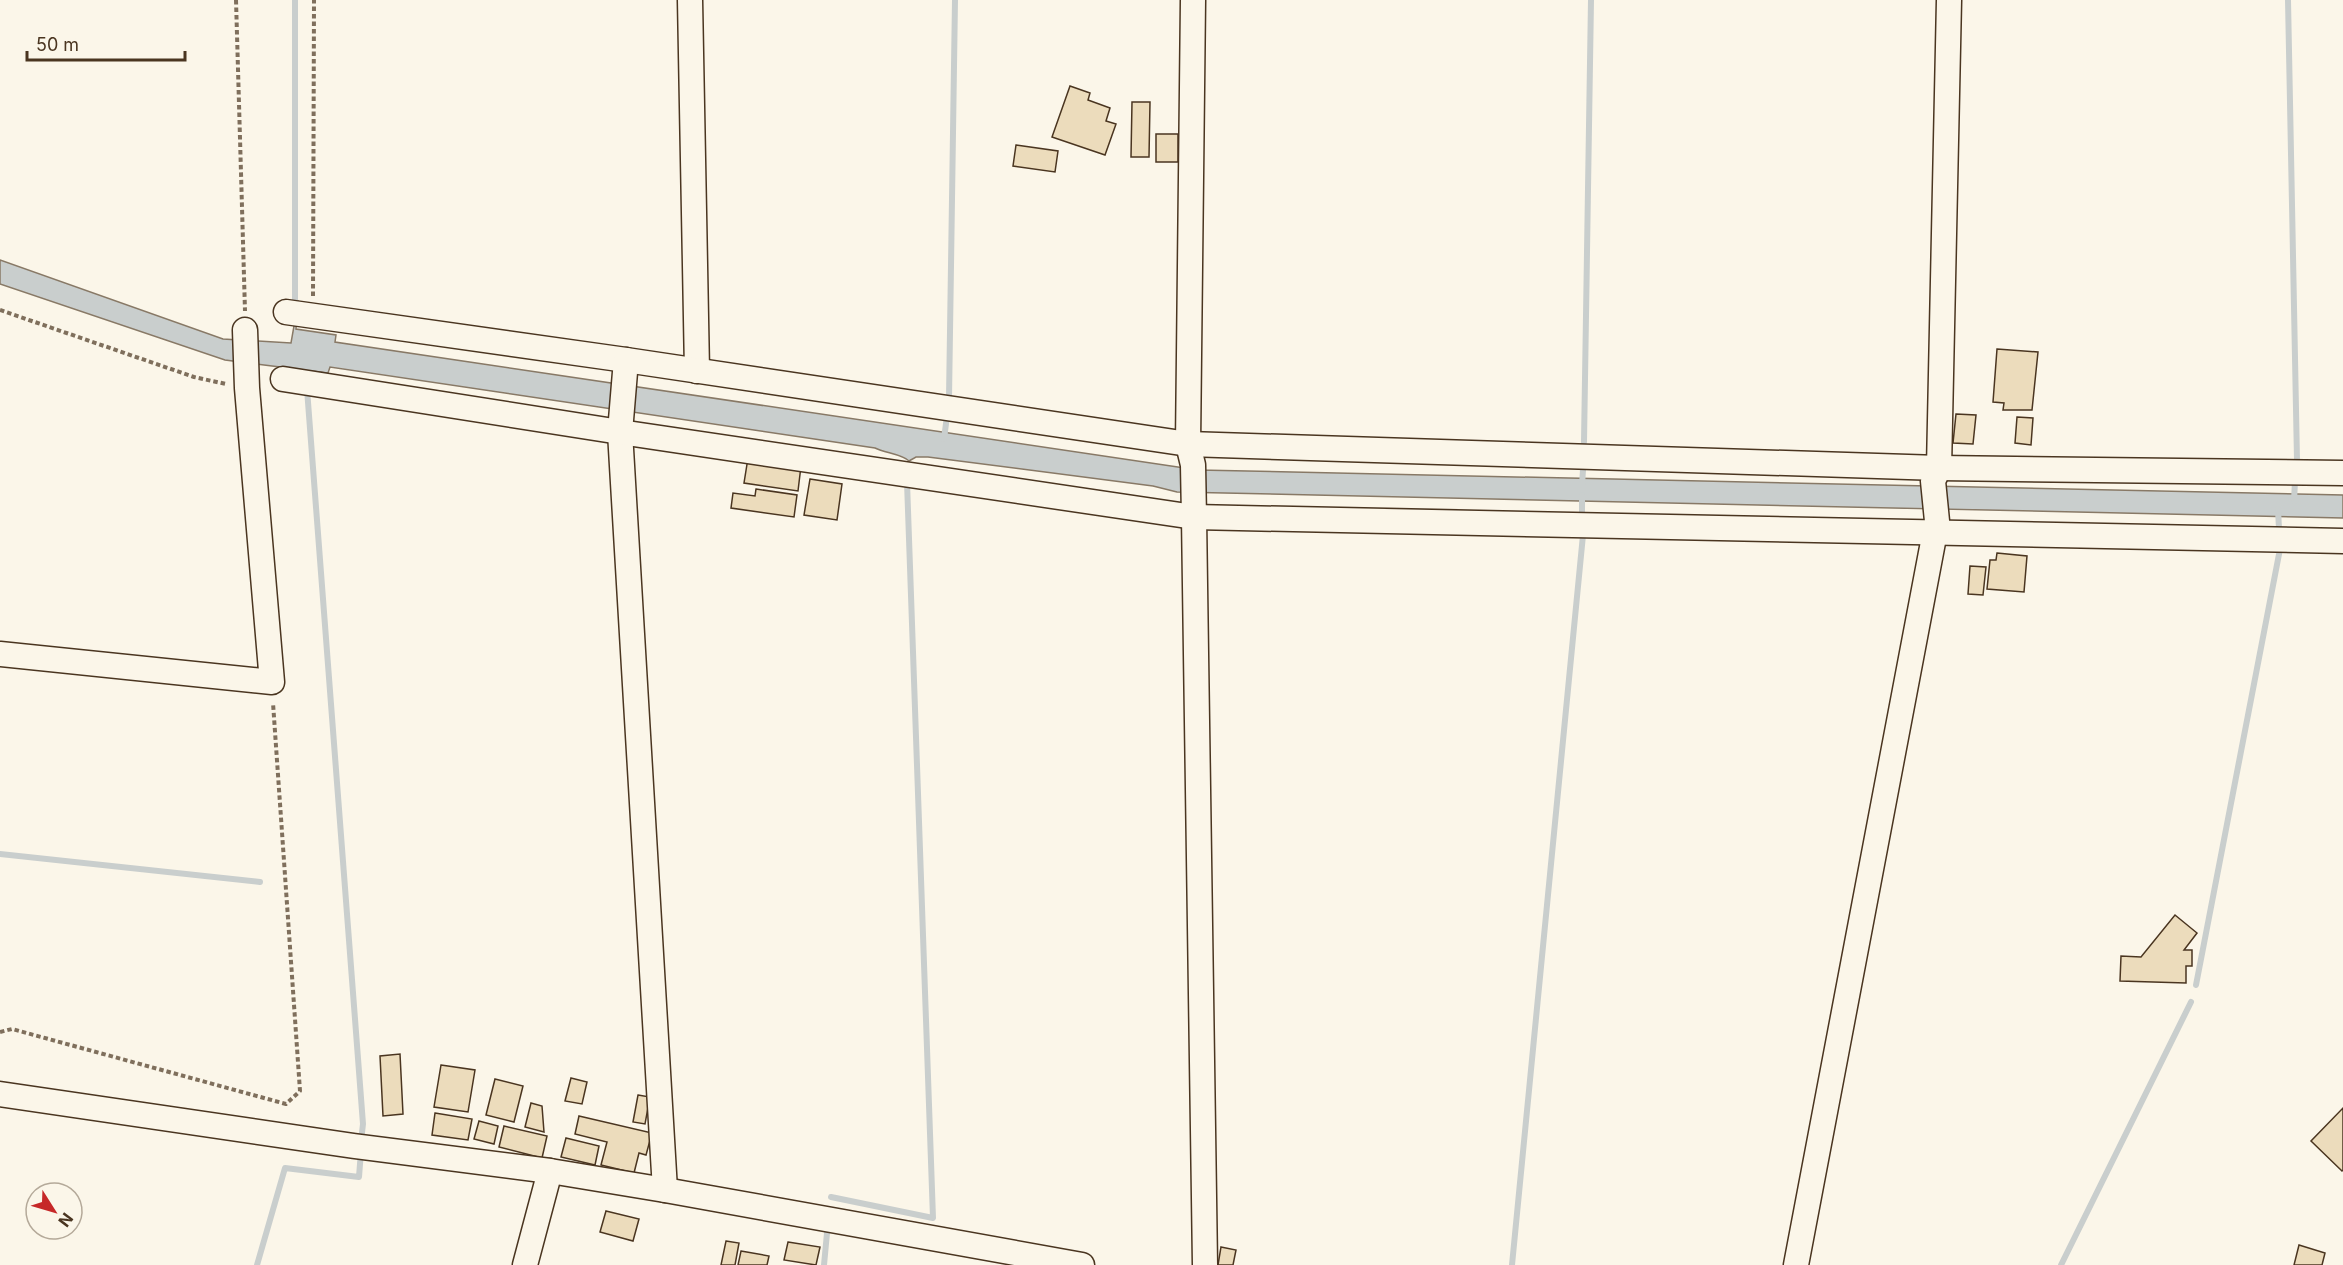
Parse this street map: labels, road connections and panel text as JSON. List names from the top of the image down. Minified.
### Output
{"scale_bar":"50 m","north":"bottom right"}
